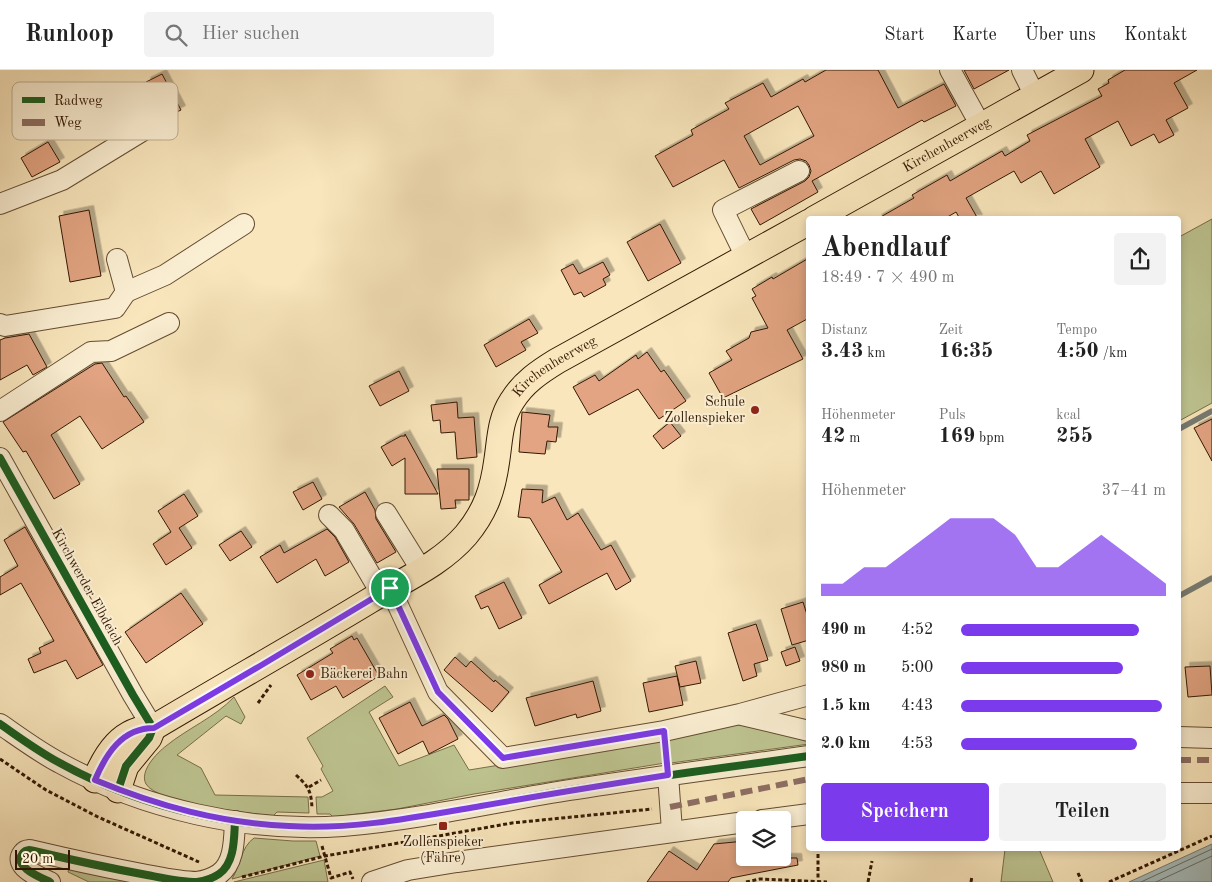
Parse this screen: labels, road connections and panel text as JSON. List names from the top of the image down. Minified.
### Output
{"streets":{"main road":["Kirchenheerweg"],"street":["Kirchwerder Elbdeich"]},"crossings":[["Kirchenheerweg","Kirchwerder Elbdeich"]],"places":{"other":["Schule Zollenspieker","Bäckerei Bahn"],"transit":["Zollenspieker (Fähre)"]},"legend":["Radweg","Weg"],"scale_bar":"20 m","page":{"header":"Runloop","search":"Hier suchen","nav":["Start","Karte","Über uns","Kontakt"],"heading":["Abendlauf","18:49 · 7 × 490 m"],"stats":[["Distanz","3.43 km"],["Zeit","16:35"],["Tempo","4:50 /km"],["Höhenmeter","42 m"],["Puls","169 bpm"],["kcal","255"]],"chart":["Höhenmeter","37–41 m"],"list":[{"name":"490 m","note":"4:52"},{"name":"980 m","note":"5:00"},{"name":"1.5 km","note":"4:43"},{"name":"2.0 km","note":"4:53"}],"buttons":["Speichern","Teilen"],"scale":"20 m"}}
